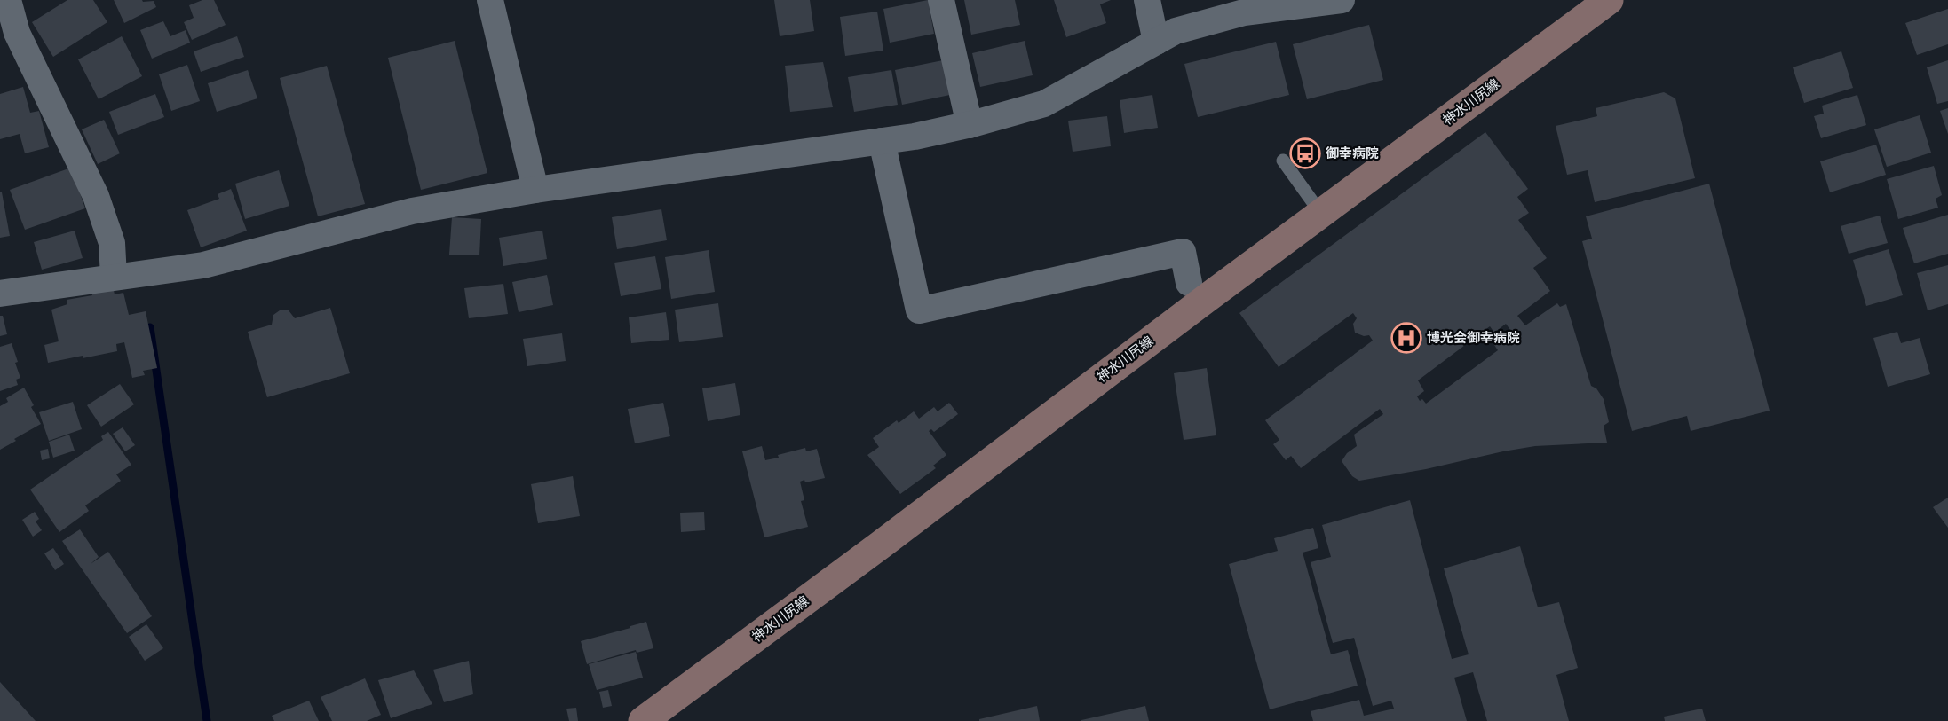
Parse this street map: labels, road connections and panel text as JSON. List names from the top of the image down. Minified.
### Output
{"streets":{"main road":["神水川尻線"]},"places":{"bus stop":["御幸病院"],"hospital":["博光会御幸病院"]}}
